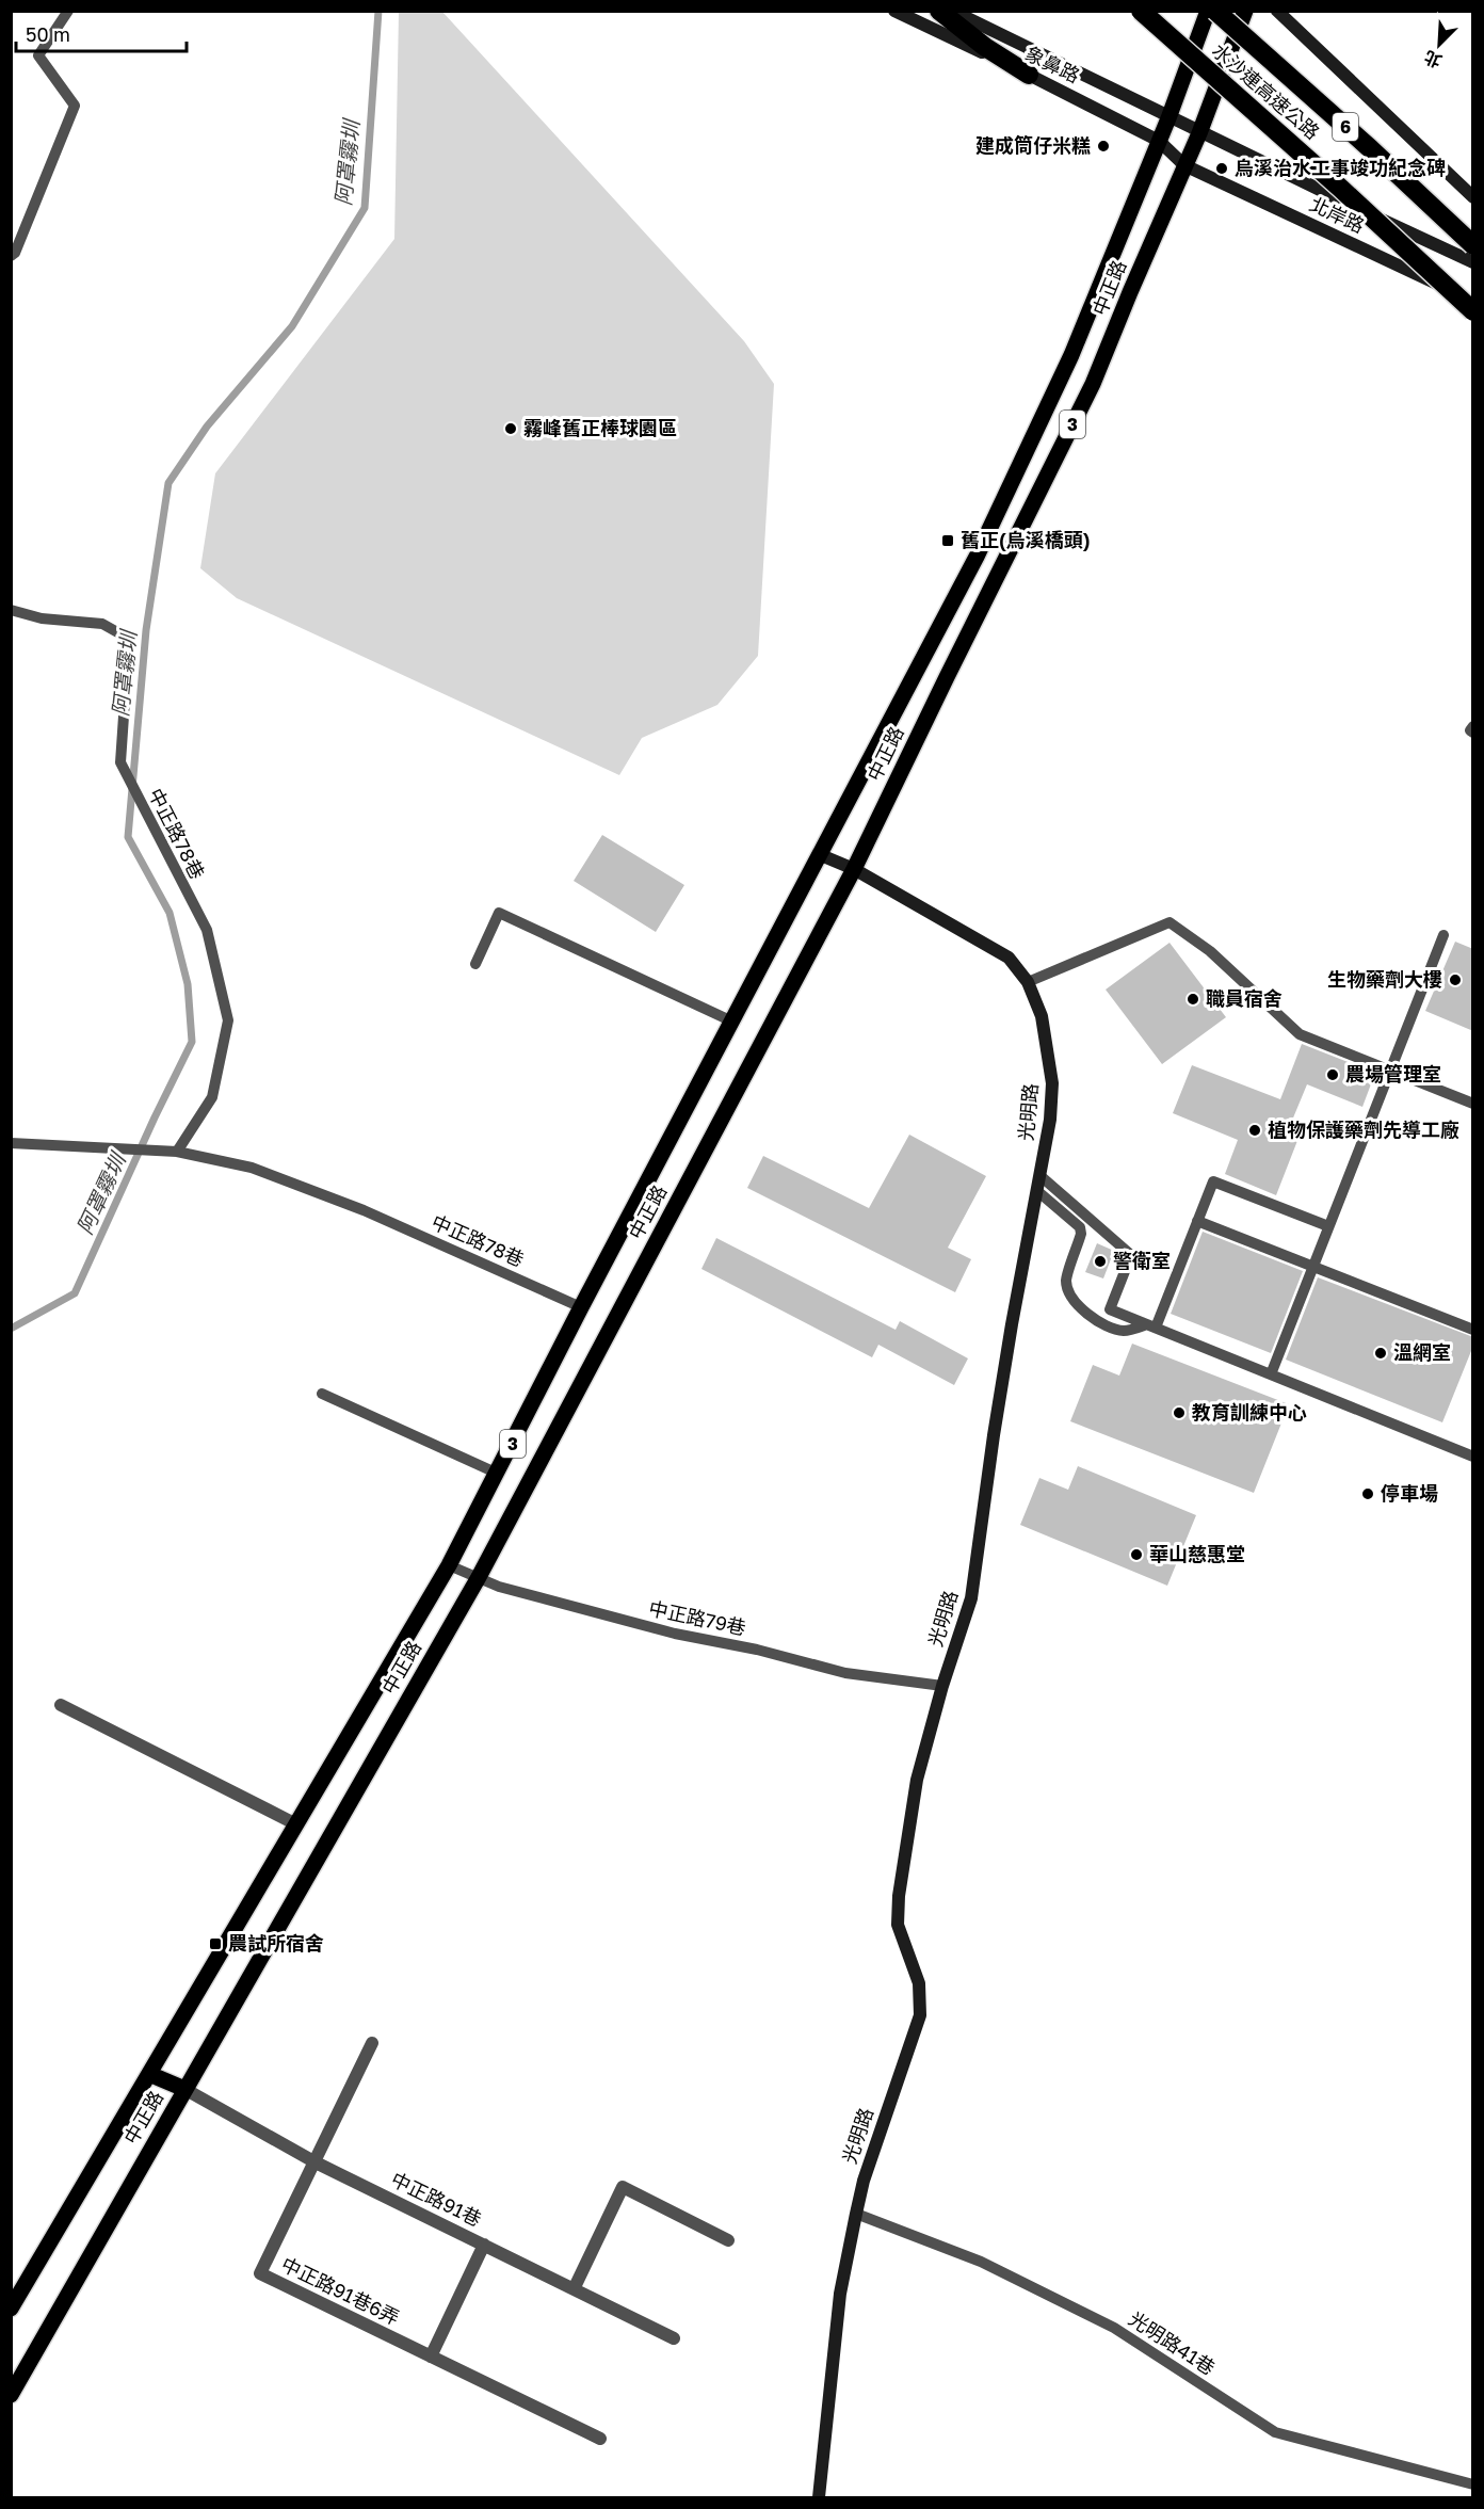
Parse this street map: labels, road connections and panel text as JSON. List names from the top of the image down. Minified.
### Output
{"streets":{"highway":["水沙連高速公路","6"],"main road":["中正路","3"],"street":["象鼻路","北岸路","光明路","中正路91巷","中正路91巷6弄"],"lane":["中正路78巷","中正路79巷","光明路41巷"]},"crossings":[["象鼻路","北岸路"],["象鼻路","中正路"],["北岸路","中正路"],["中正路","中正路78巷"],["中正路","光明路"],["中正路","中正路79巷"],["中正路","中正路91巷"],["光明路","中正路79巷"],["光明路","光明路41巷"],["中正路91巷","中正路91巷6弄"]],"water":["阿罩霧圳"],"places":{"other":["建成筒仔米糕","烏溪治水工事竣功紀念碑","霧峰舊正棒球園區","生物藥劑大樓","職員宿舍","農場管理室","植物保護藥劑先導工廠","警衛室","溫網室","教育訓練中心","停車場","華山慈惠堂"],"transit":["舊正(烏溪橋頭)","農試所宿舍"]},"scale_bar":"50 m","north":"bottom left"}
